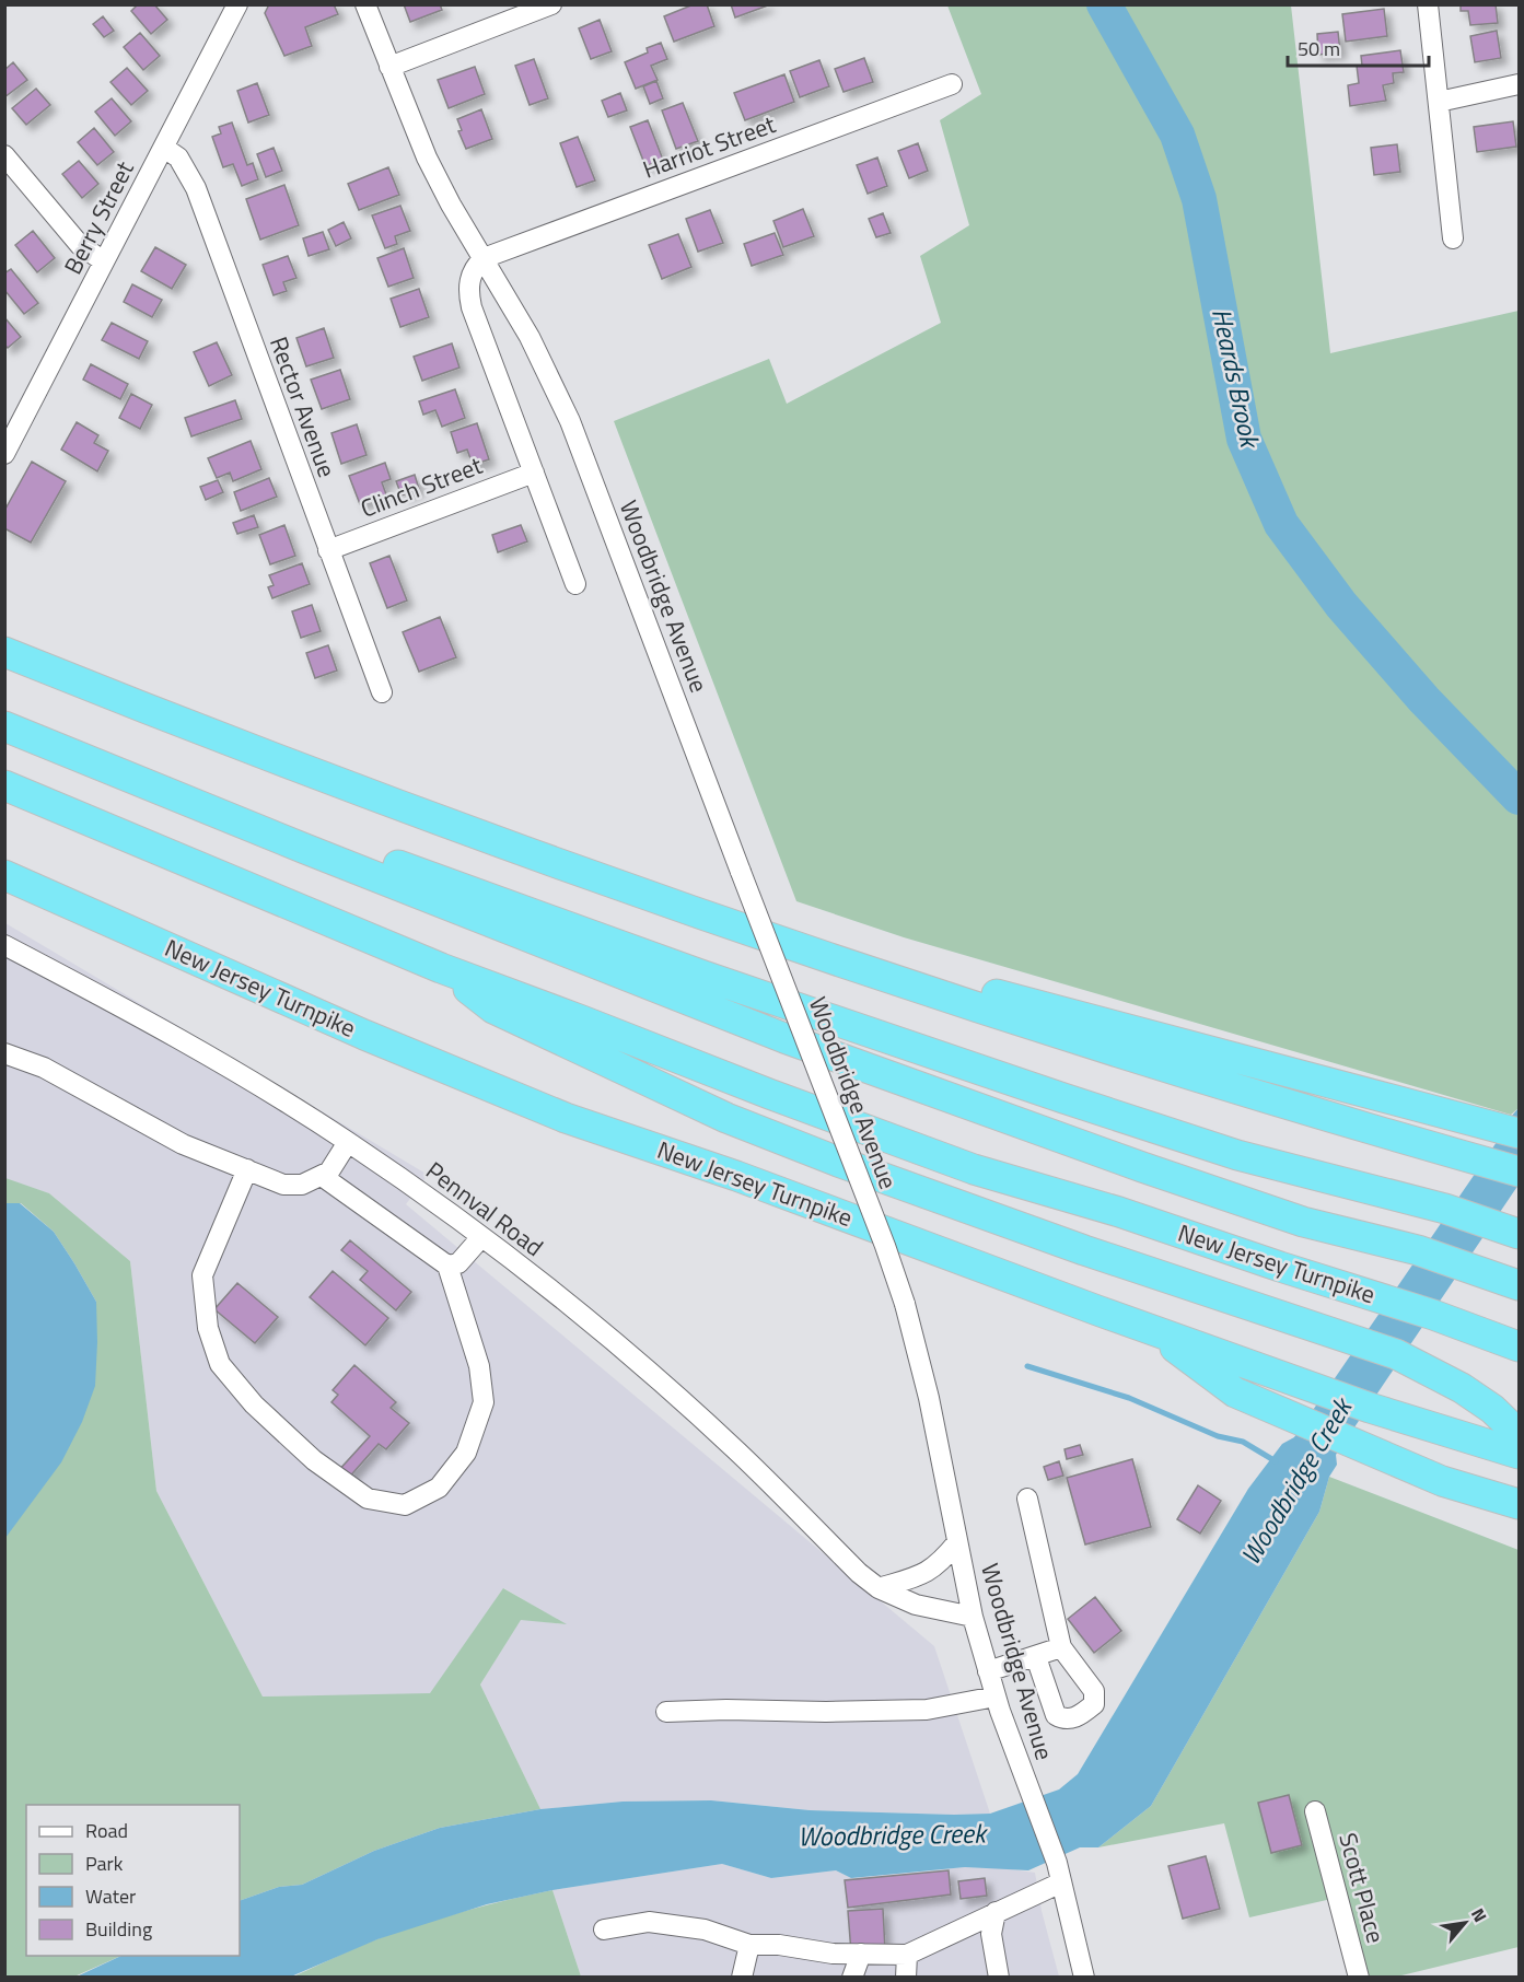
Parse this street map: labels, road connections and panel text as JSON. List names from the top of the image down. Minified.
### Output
{"streets":{"highway":["New Jersey Turnpike"],"street":["Harriot Street","Berry Street","Rector Avenue","Clinch Street","Woodbridge Avenue","Pennval Road","Scott Place"]},"crossings":[["Harriot Street","Woodbridge Avenue"],["Berry Street","Rector Avenue"],["Rector Avenue","Clinch Street"],["Woodbridge Avenue","Pennval Road"]],"water":["Heards Brook","Woodbridge Creek"],"legend":["Road","Park","Water","Building"],"scale_bar":"50 m","north":"top right"}
